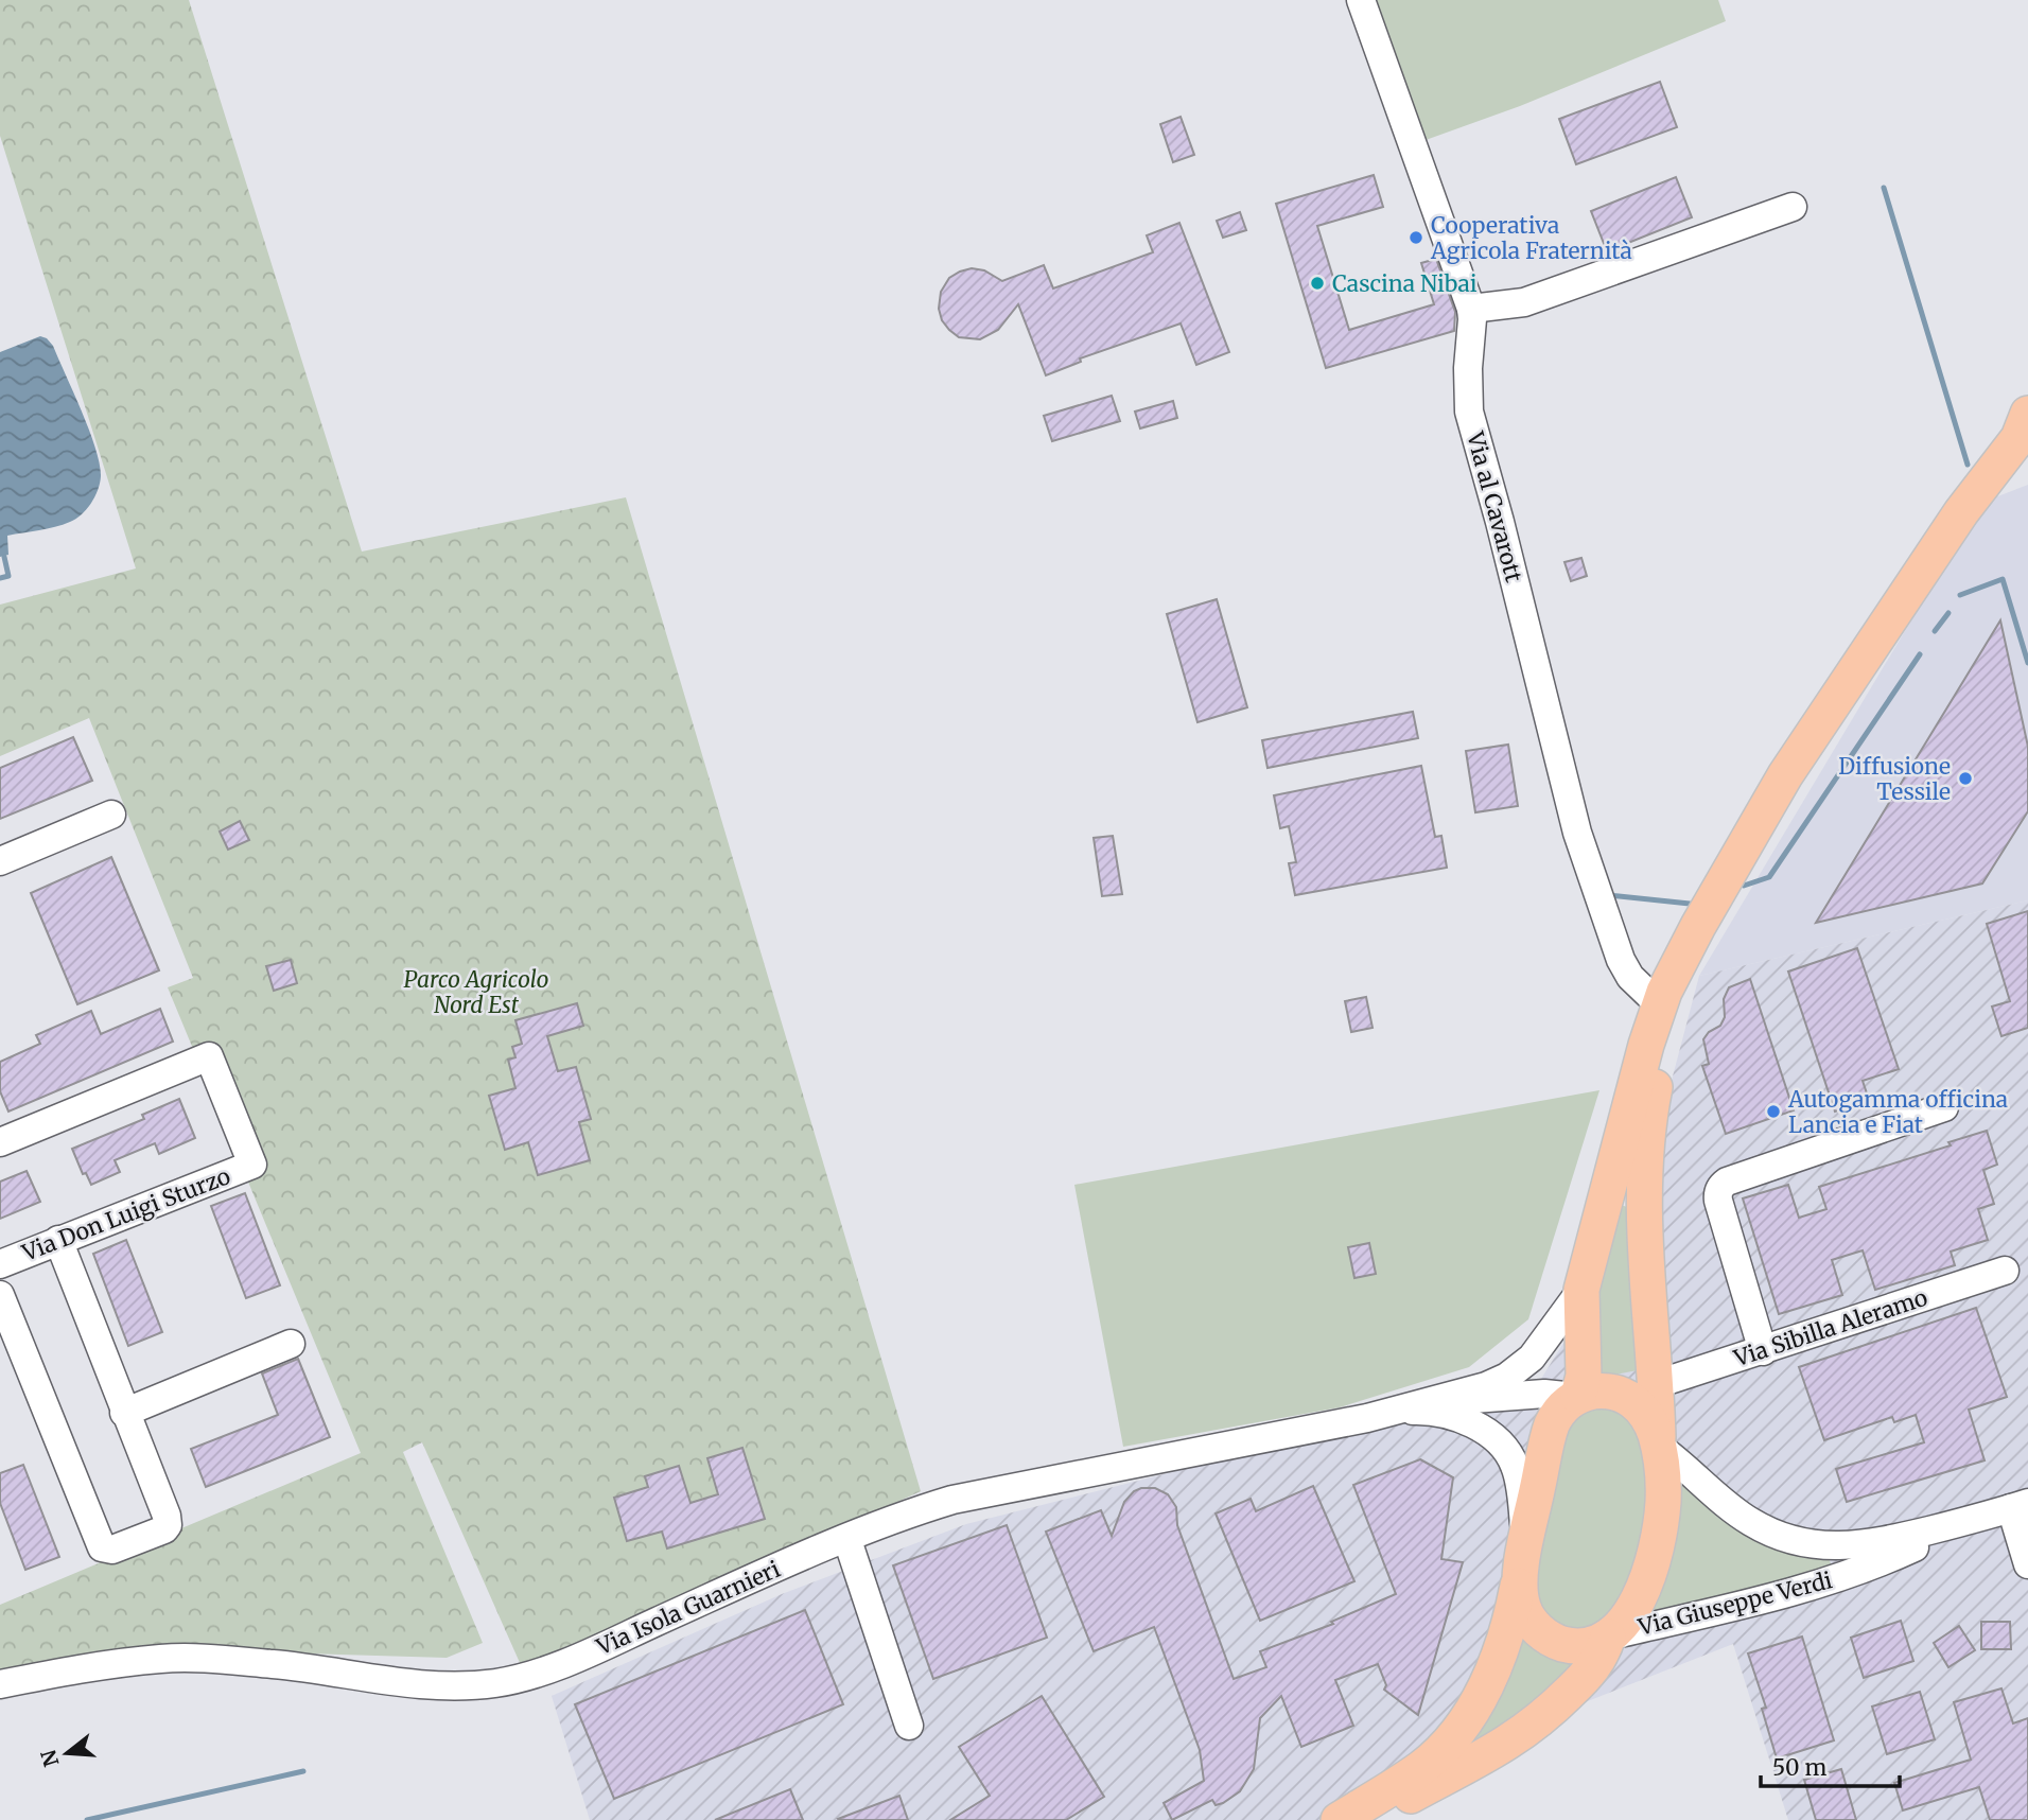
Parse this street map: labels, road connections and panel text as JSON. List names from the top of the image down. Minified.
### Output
{"streets":{"street":["Via al Cavarott","Via Don Luigi Sturzo","Via Sibilla Aleramo","Via Giuseppe Verdi","Via Isola Guarnieri"]},"parks":["Parco Agricolo Nord Est"],"places":["Cooperativa Agricola Fraternità","Cascina Nibai","Diffusione Tessile","Autogamma officina Lancia e Fiat"],"scale_bar":"50 m","north":"left"}
